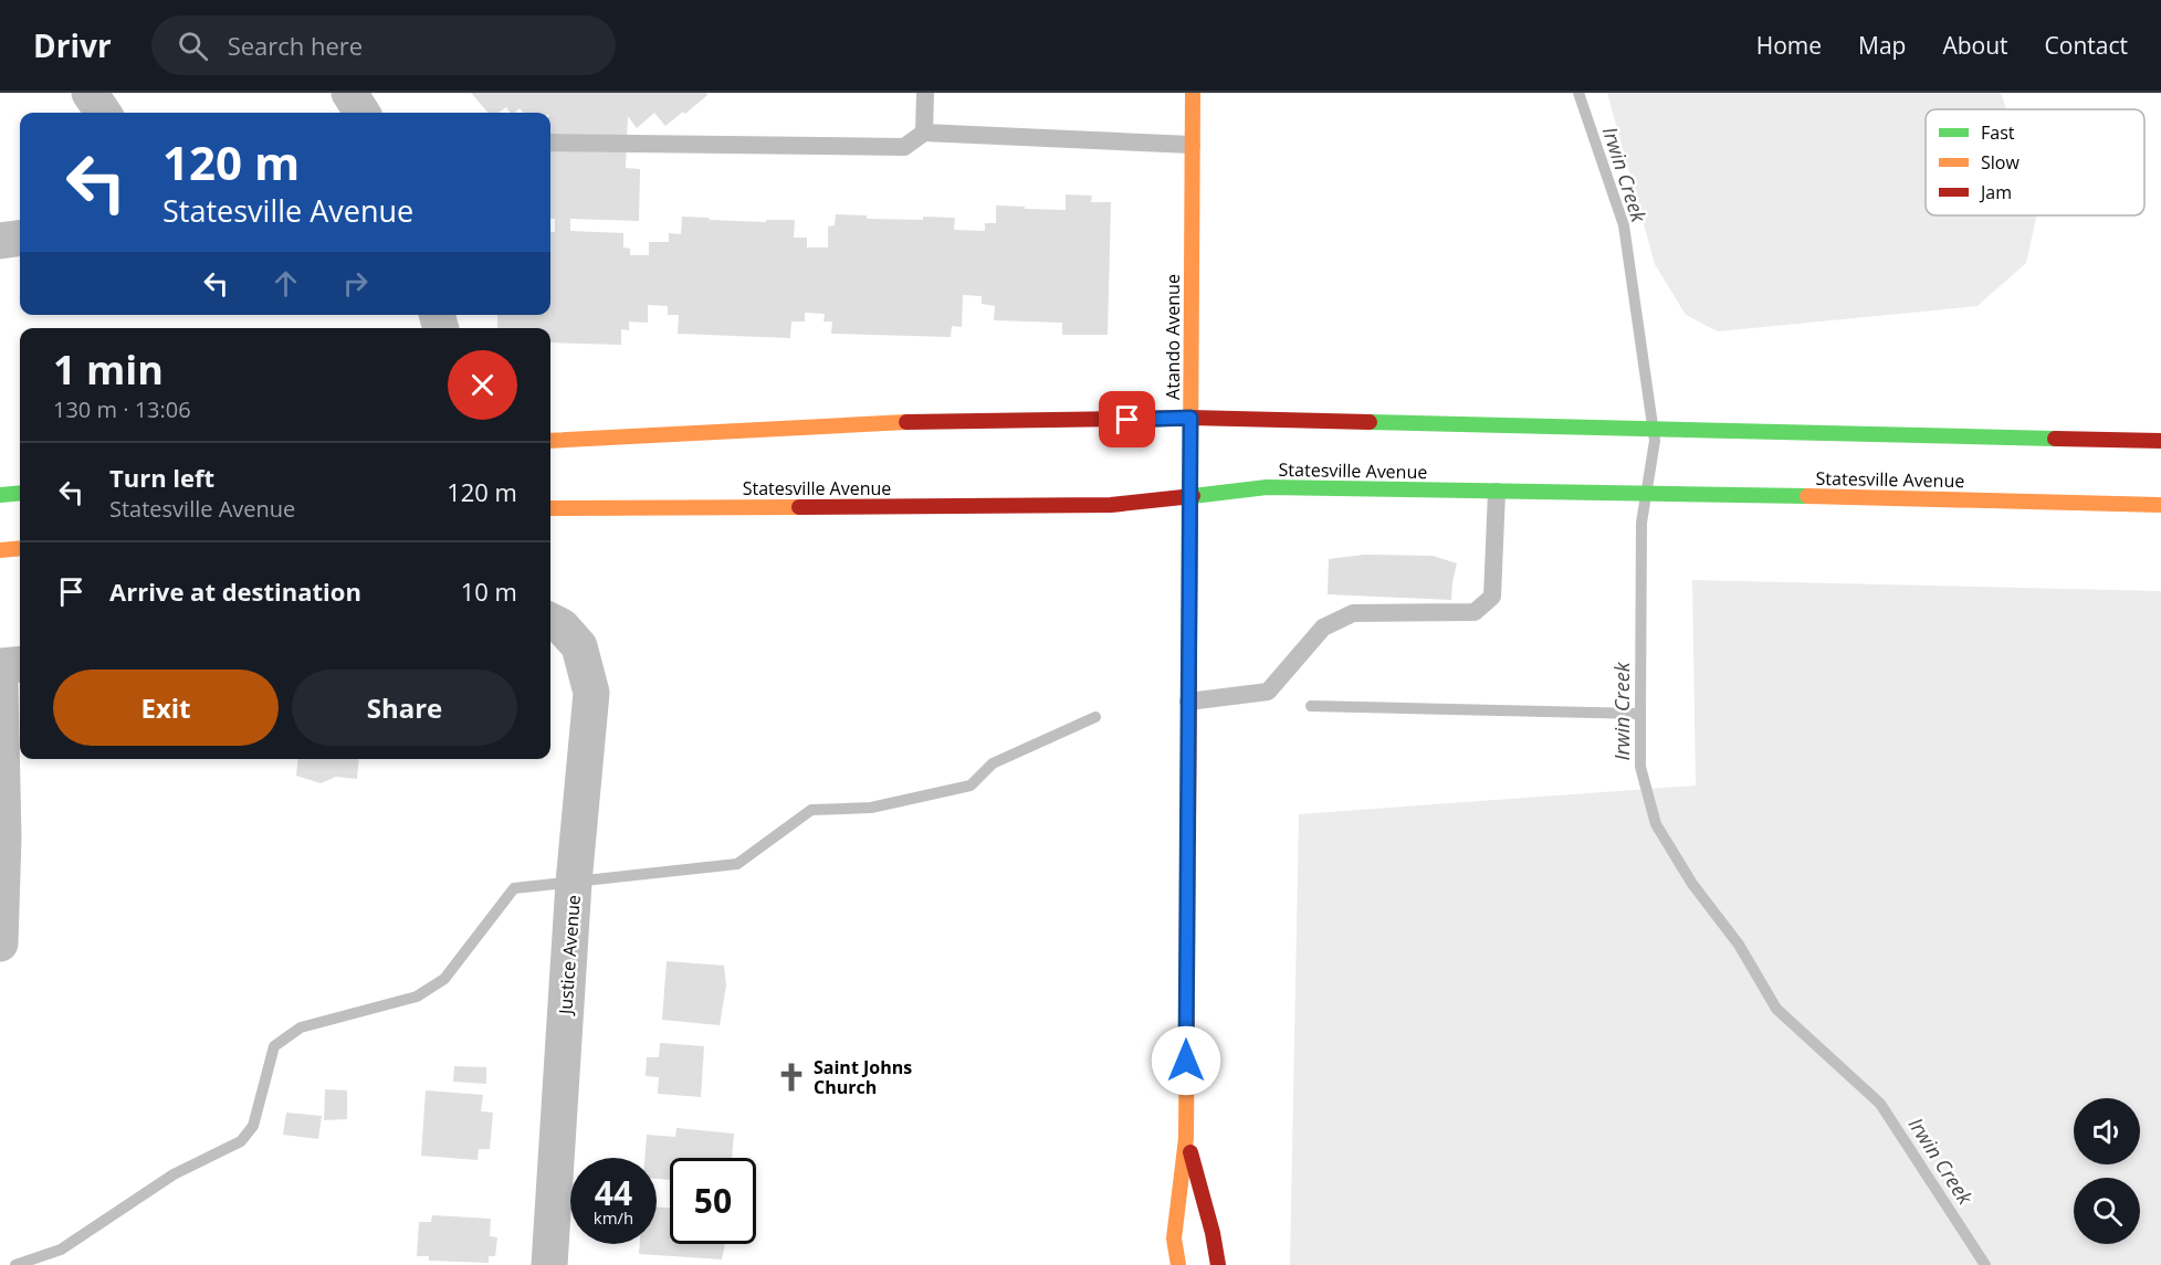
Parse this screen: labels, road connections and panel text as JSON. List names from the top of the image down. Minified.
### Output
{"streets":{"main road":["Atando Avenue","Statesville Avenue"],"street":["Justice Avenue"]},"crossings":[["Atando Avenue","Statesville Avenue"]],"water":["Irwin Creek"],"places":{"church":["Saint Johns Church"]},"legend":["Fast","Slow","Jam"],"page":{"header":"Drivr","search":"Search here","nav":["Home","Map","About","Contact"],"turn":["120 m","Statesville Avenue"],"heading":["1 min","130 m · 13:06"],"list":[{"name":"Turn left","note":"Statesville Avenue","value":"120 m"},{"name":"Arrive at destination","value":"10 m"}],"buttons":["Exit","Share"],"speed":"44 km/h","limit":"50"}}
